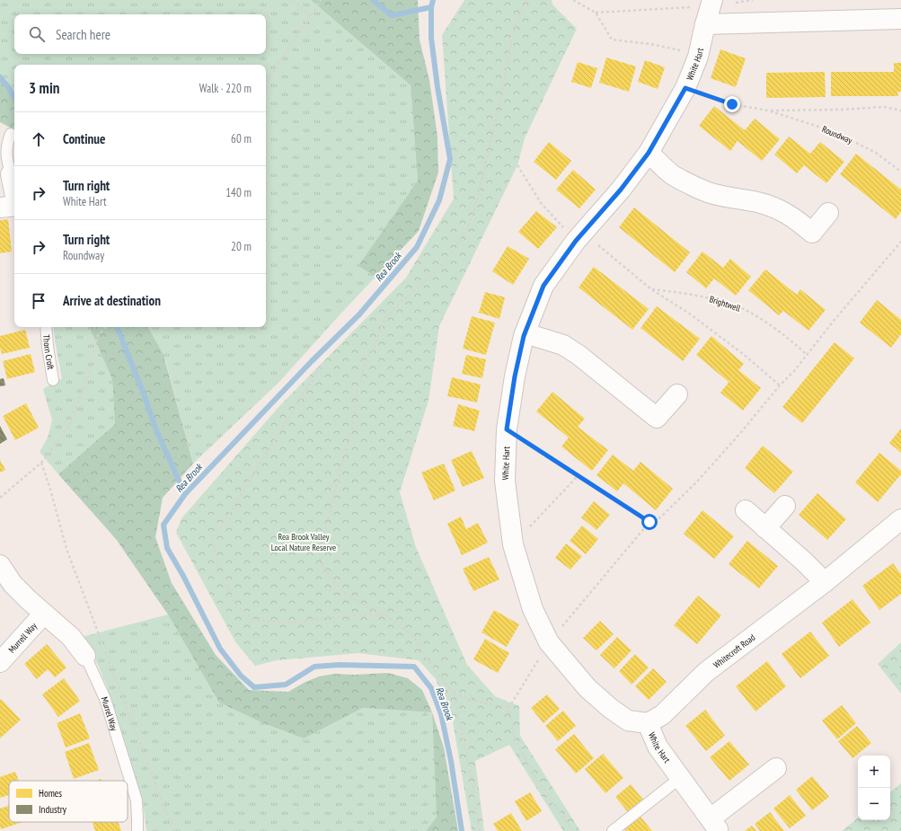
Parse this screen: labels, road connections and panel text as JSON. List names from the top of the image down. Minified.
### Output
{"streets":{"street":["White Hart","Murrell Way","Whitecroft Road","Murrel Way"],"lane":["Thorn Croft"],"path":["Roundway","Brightwell"]},"crossings":[["White Hart","Roundway"],["White Hart","Whitecroft Road"],["Murrell Way","Murrel Way"]],"water":["Rea Brook"],"parks":["Rea Brook Valley Local Nature Reserve"],"legend":["Homes","Industry"],"page":{"search":"Search here","heading":["3 min","Walk · 220 m"],"list":[["Continue","60 m"],["Turn right","White Hart","140 m"],["Turn right","Roundway","20 m"],"Arrive at destination"],"map_buttons":["+","−"]}}
